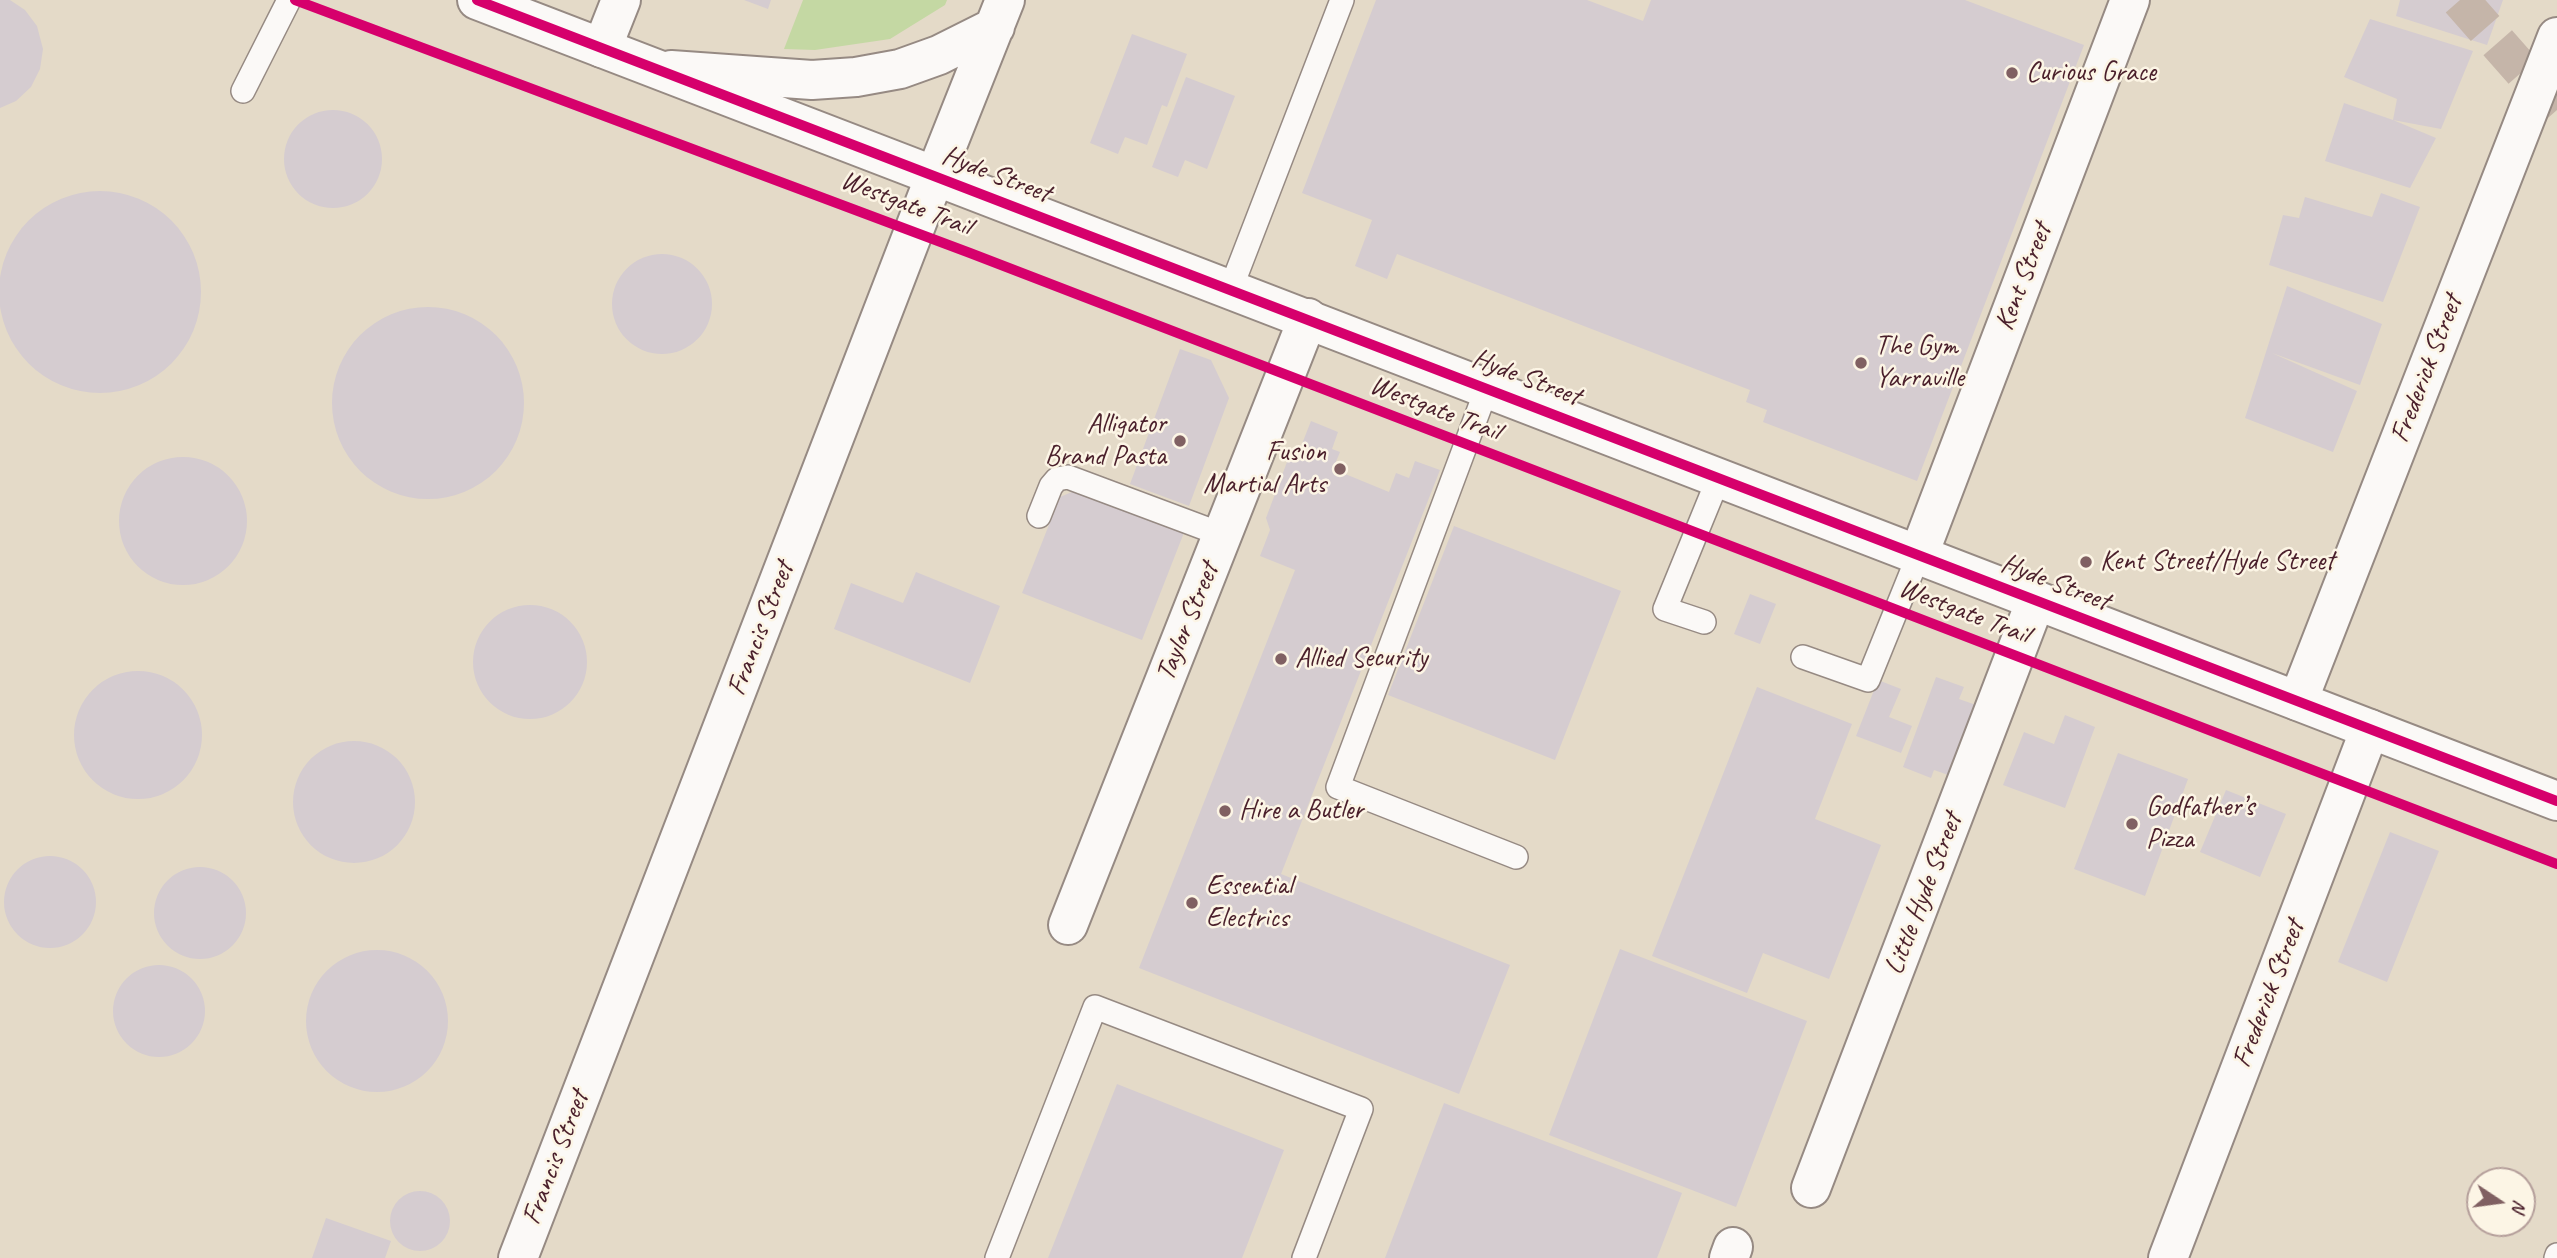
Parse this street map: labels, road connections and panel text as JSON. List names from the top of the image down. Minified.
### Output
{"streets":{"street":["Hyde Street","Kent Street","Frederick Street","Taylor Street","Francis Street","Little Hyde Street"],"cycle path":["Westgate Trail"]},"crossings":[["Hyde Street","Kent Street"],["Hyde Street","Frederick Street"],["Hyde Street","Taylor Street"],["Hyde Street","Francis Street"],["Hyde Street","Little Hyde Street"]],"places":["Curious Grace","The Gym Yarraville","Alligator Brand Pasta","Fusion Martial Arts","Kent Street/Hyde Street","Allied Security","Hire a Butler","Godfather’s Pizza","Essential Electrics"],"north":"right"}
